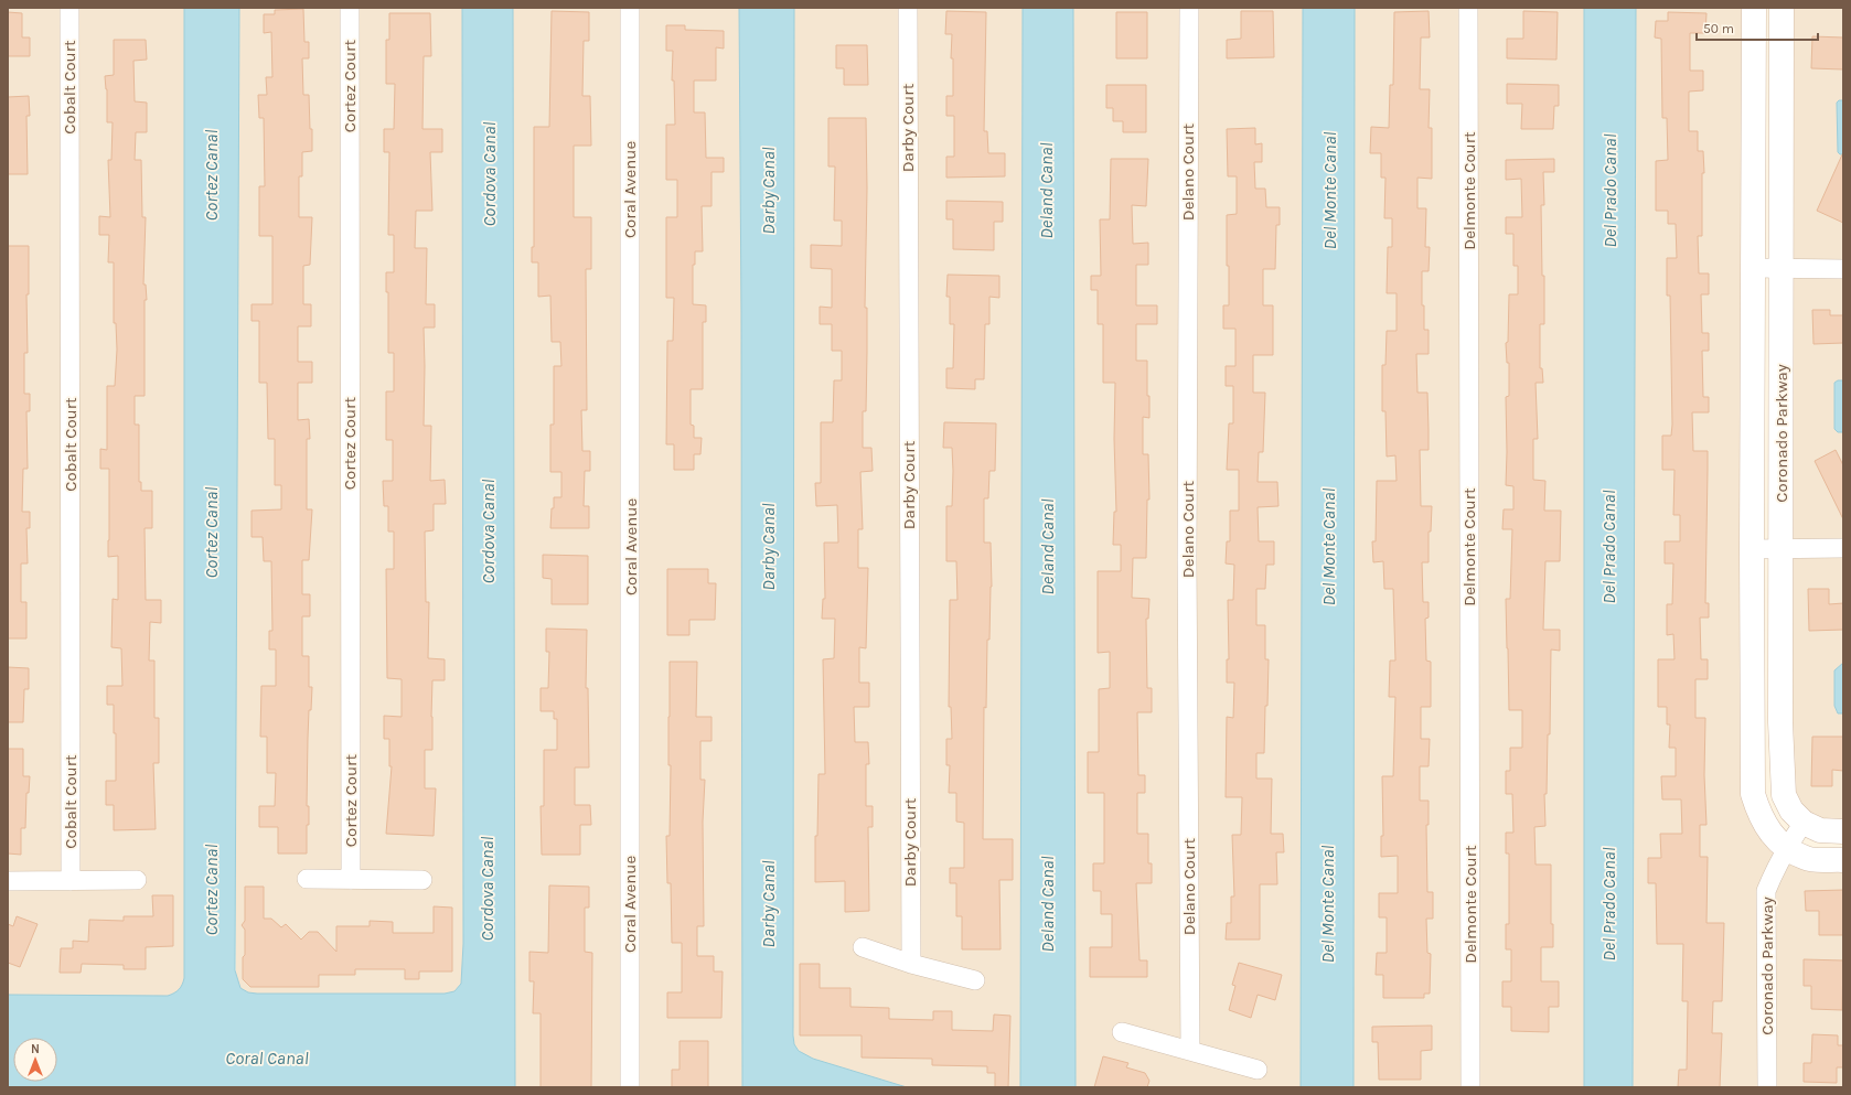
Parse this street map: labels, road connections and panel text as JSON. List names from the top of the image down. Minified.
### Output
{"streets":{"street":["Cortez Court","Cobalt Court","Darby Court","Delano Court","Coral Avenue","Delmonte Court","Coronado Parkway"]},"water":["Cordova Canal","Cortez Canal","Darby Canal","Deland Canal","Del Monte Canal","Del Prado Canal","Coral Canal"],"scale_bar":"50 m","north":"top"}
